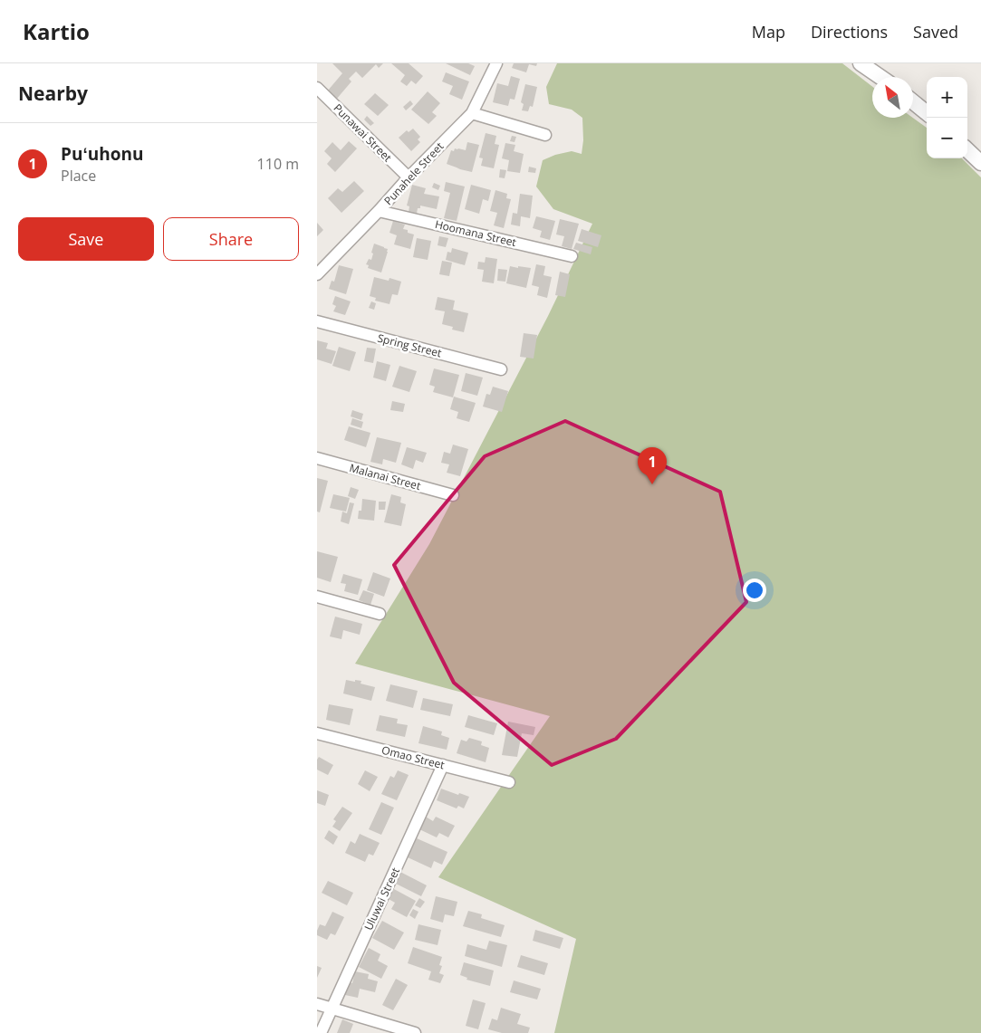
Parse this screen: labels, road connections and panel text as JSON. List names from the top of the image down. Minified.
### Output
{"streets":{"street":["Punawai Street","Punahele Street","Hoomana Street","Spring Street","Malanai Street","Omao Street","Uluwai Street"]},"crossings":[["Punawai Street","Punahele Street"],["Punahele Street","Hoomana Street"],["Omao Street","Uluwai Street"]],"north":"top left","page":{"header":"Kartio","nav":["Map","Directions","Saved"],"heading":"Nearby","map_buttons":["+","−"],"list":[{"mark":"1","name":"Puʻuhonu","note":"Place","value":"110 m"}],"buttons":["Save","Share"],"pins":"1"}}
